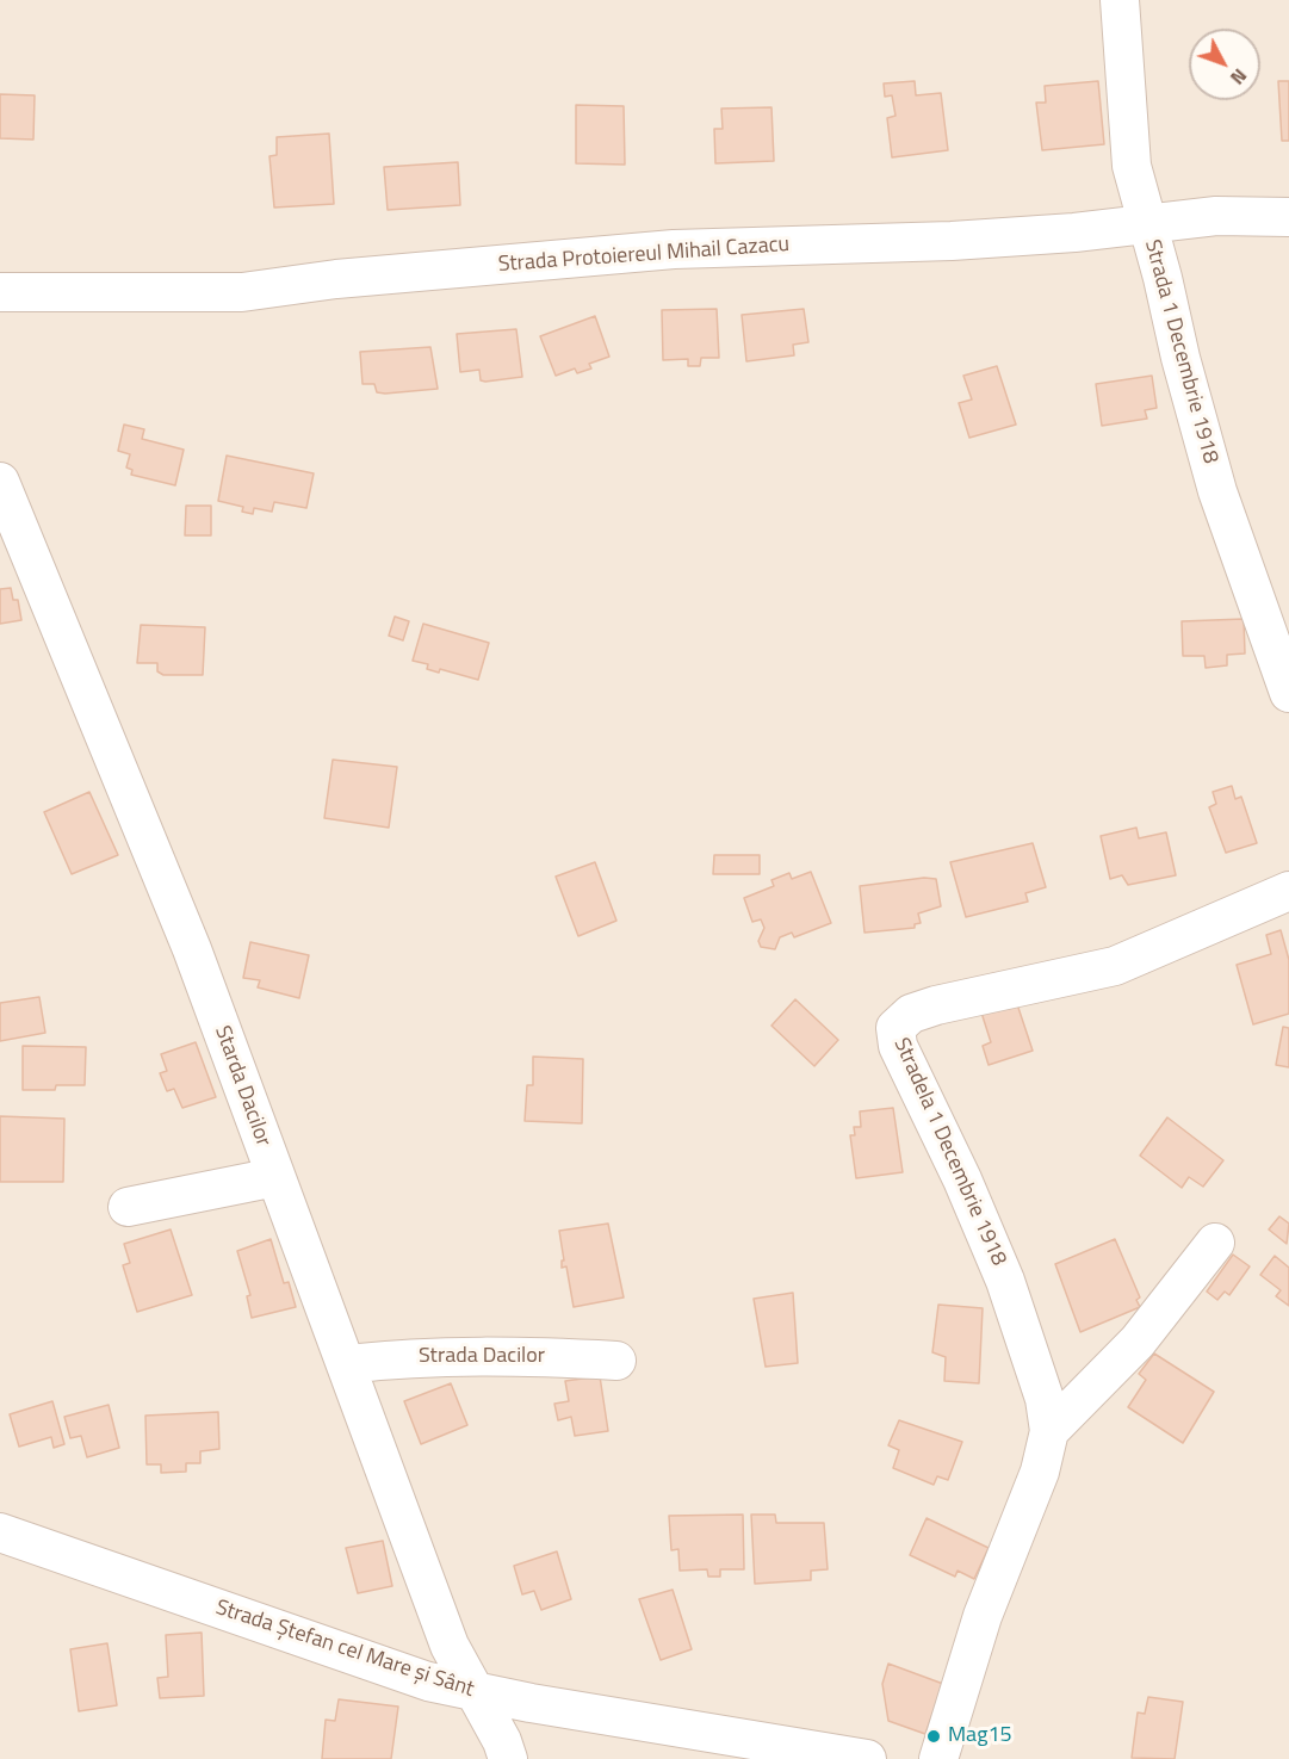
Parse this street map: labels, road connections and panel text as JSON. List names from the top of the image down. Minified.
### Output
{"streets":{"street":["Strada Protoiereul Mihail Cazacu","Strada 1 Decembrie 1918","Starda Dacilor","Stradela 1 Decembrie 1918","Strada Dacilor","Strada Ștefan cel Mare și Sânt"]},"crossings":[["Strada Protoiereul Mihail Cazacu","Strada 1 Decembrie 1918"],["Starda Dacilor","Strada Dacilor"],["Starda Dacilor","Strada Ștefan cel Mare și Sânt"]],"places":["Mag15"],"north":"bottom right"}
